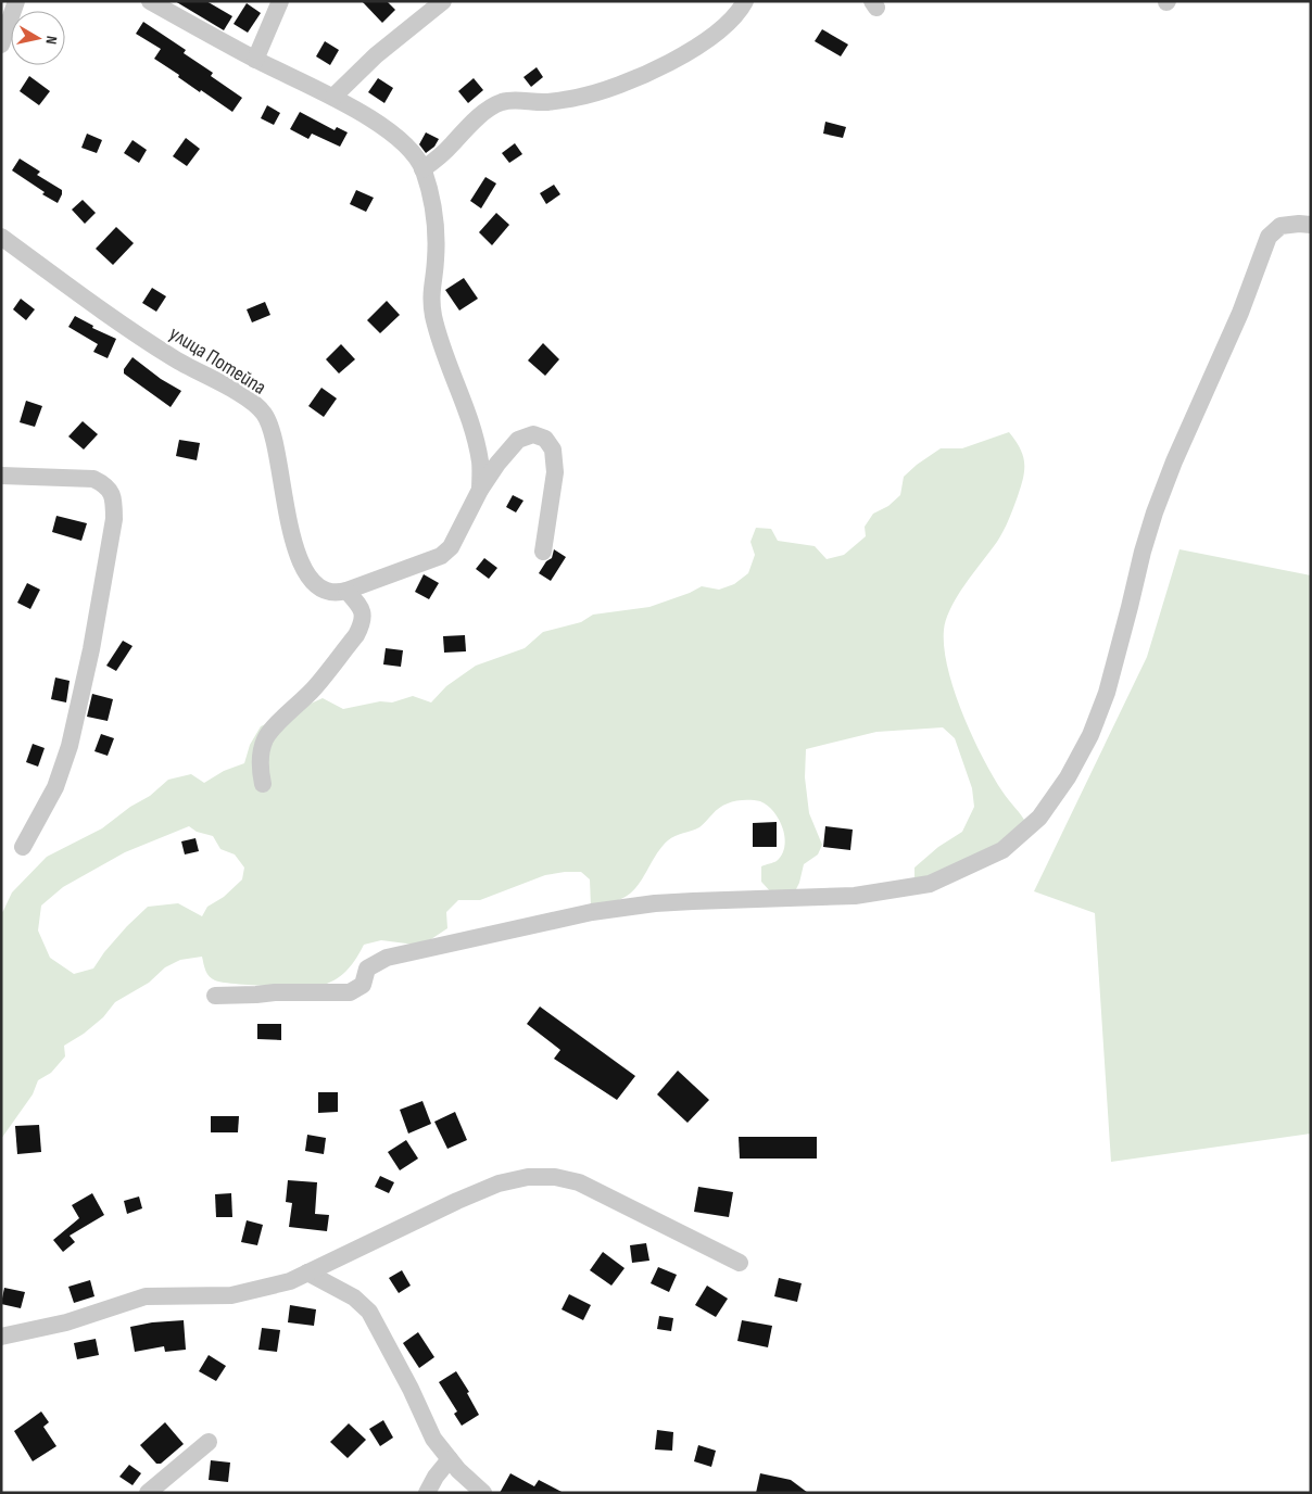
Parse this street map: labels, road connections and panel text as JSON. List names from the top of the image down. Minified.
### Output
{"streets":{"street":["улица Потейпа"]},"north":"right"}
